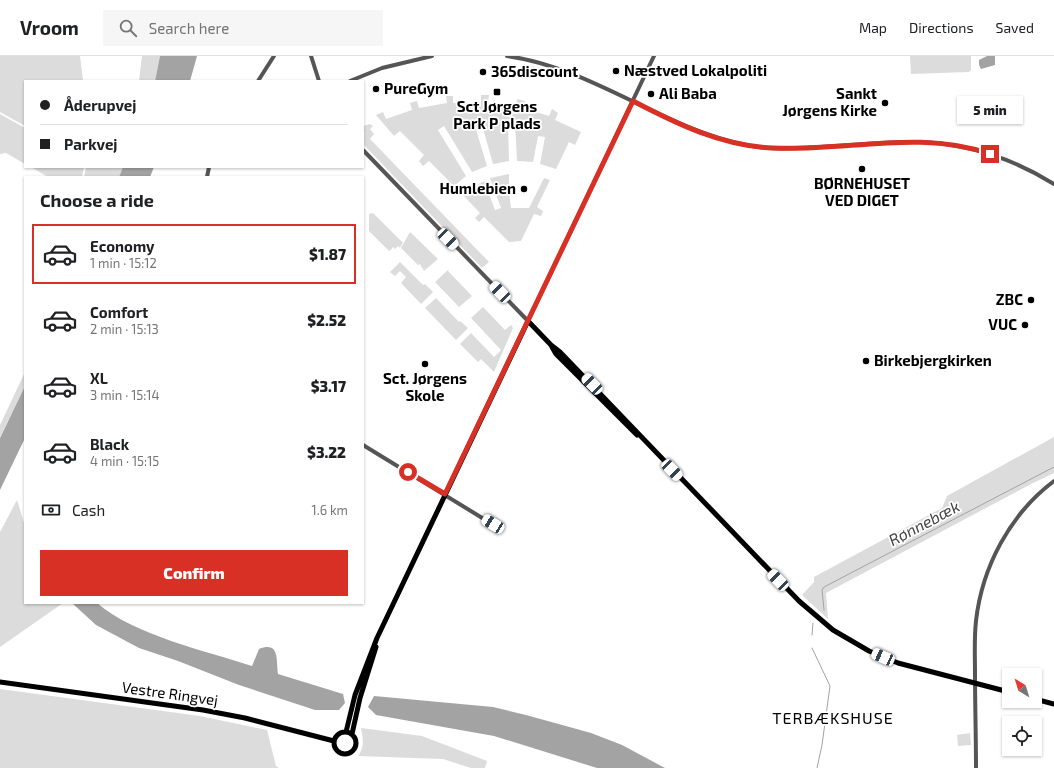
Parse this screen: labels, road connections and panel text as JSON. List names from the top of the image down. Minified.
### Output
{"streets":{"main road":["Vestre Ringvej"]},"districts":["TERBÆKSHUSE"],"water":["Rønnebæk"],"places":{"other":["Næstved Lokalpoliti","365discount","PureGym","Ali Baba","Sankt Jørgens Kirke","BØRNEHUSET VED DIGET","Humlebien","ZBC","VUC","Birkebjergkirken","Sct. Jørgens Skole"],"transit":["Sct Jørgens Park P plads"]},"north":"top left","page":{"header":"Vroom","search":"Search here","nav":["Map","Directions","Saved"],"banner":["Åderupvej","Parkvej"],"bubble":"5 min","heading":"Choose a ride","list":[{"name":"Economy","note":"1 min · 15:12","value":"$1.87"},{"name":"Comfort","note":"2 min · 15:13","value":"$2.52"},{"name":"XL","note":"3 min · 15:14","value":"$3.17"},{"name":"Black","note":"4 min · 15:15","value":"$3.22"}],"pay":["Cash","1.6 km"],"buttons":"Confirm"}}
